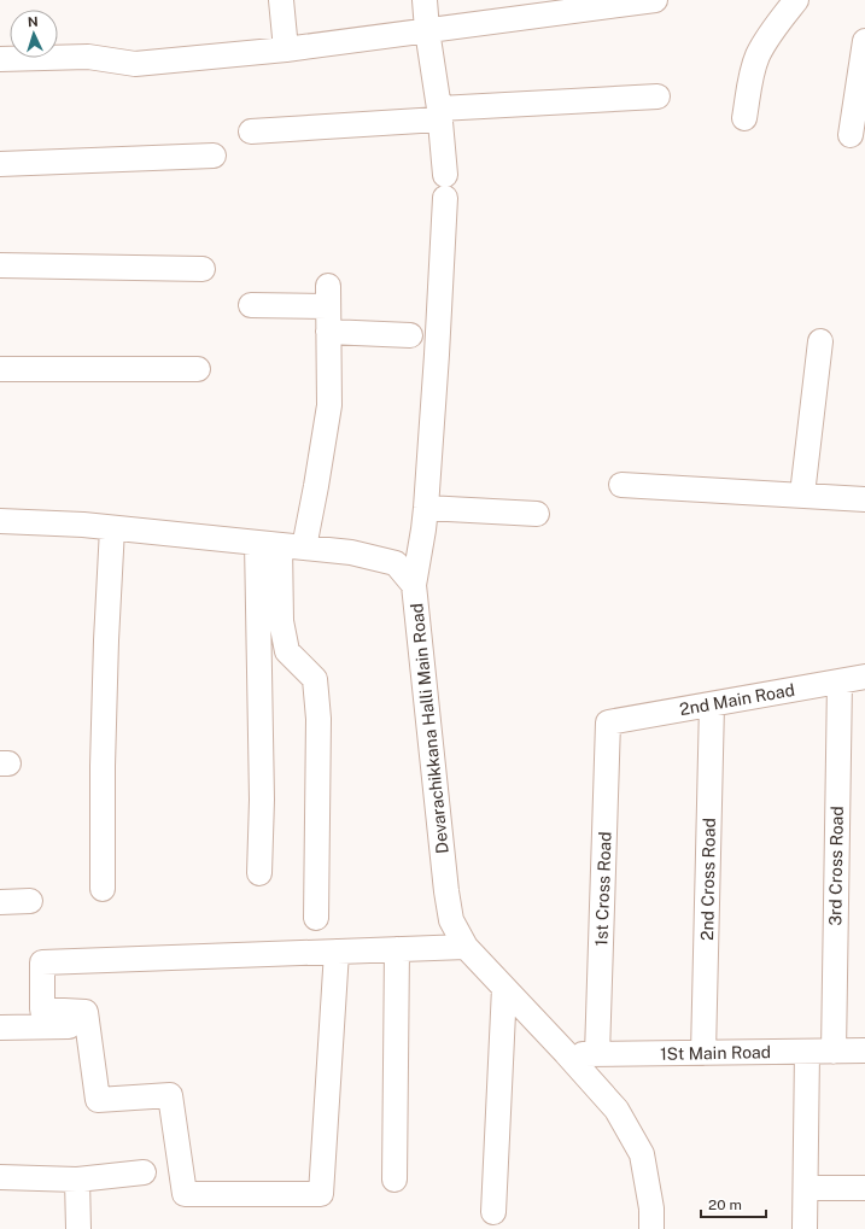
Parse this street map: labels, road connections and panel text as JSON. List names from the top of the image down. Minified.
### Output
{"streets":{"street":["2nd Main Road","Devarachikkana Halli Main Road","3rd Cross Road","2nd Cross Road","1st Cross Road","1St Main Road"]},"crossings":[["2nd Main Road","3rd Cross Road"],["2nd Main Road","2nd Cross Road"],["2nd Main Road","1st Cross Road"],["Devarachikkana Halli Main Road","1St Main Road"],["3rd Cross Road","1St Main Road"],["2nd Cross Road","1St Main Road"],["1st Cross Road","1St Main Road"]],"scale_bar":"20 m","north":"top"}
